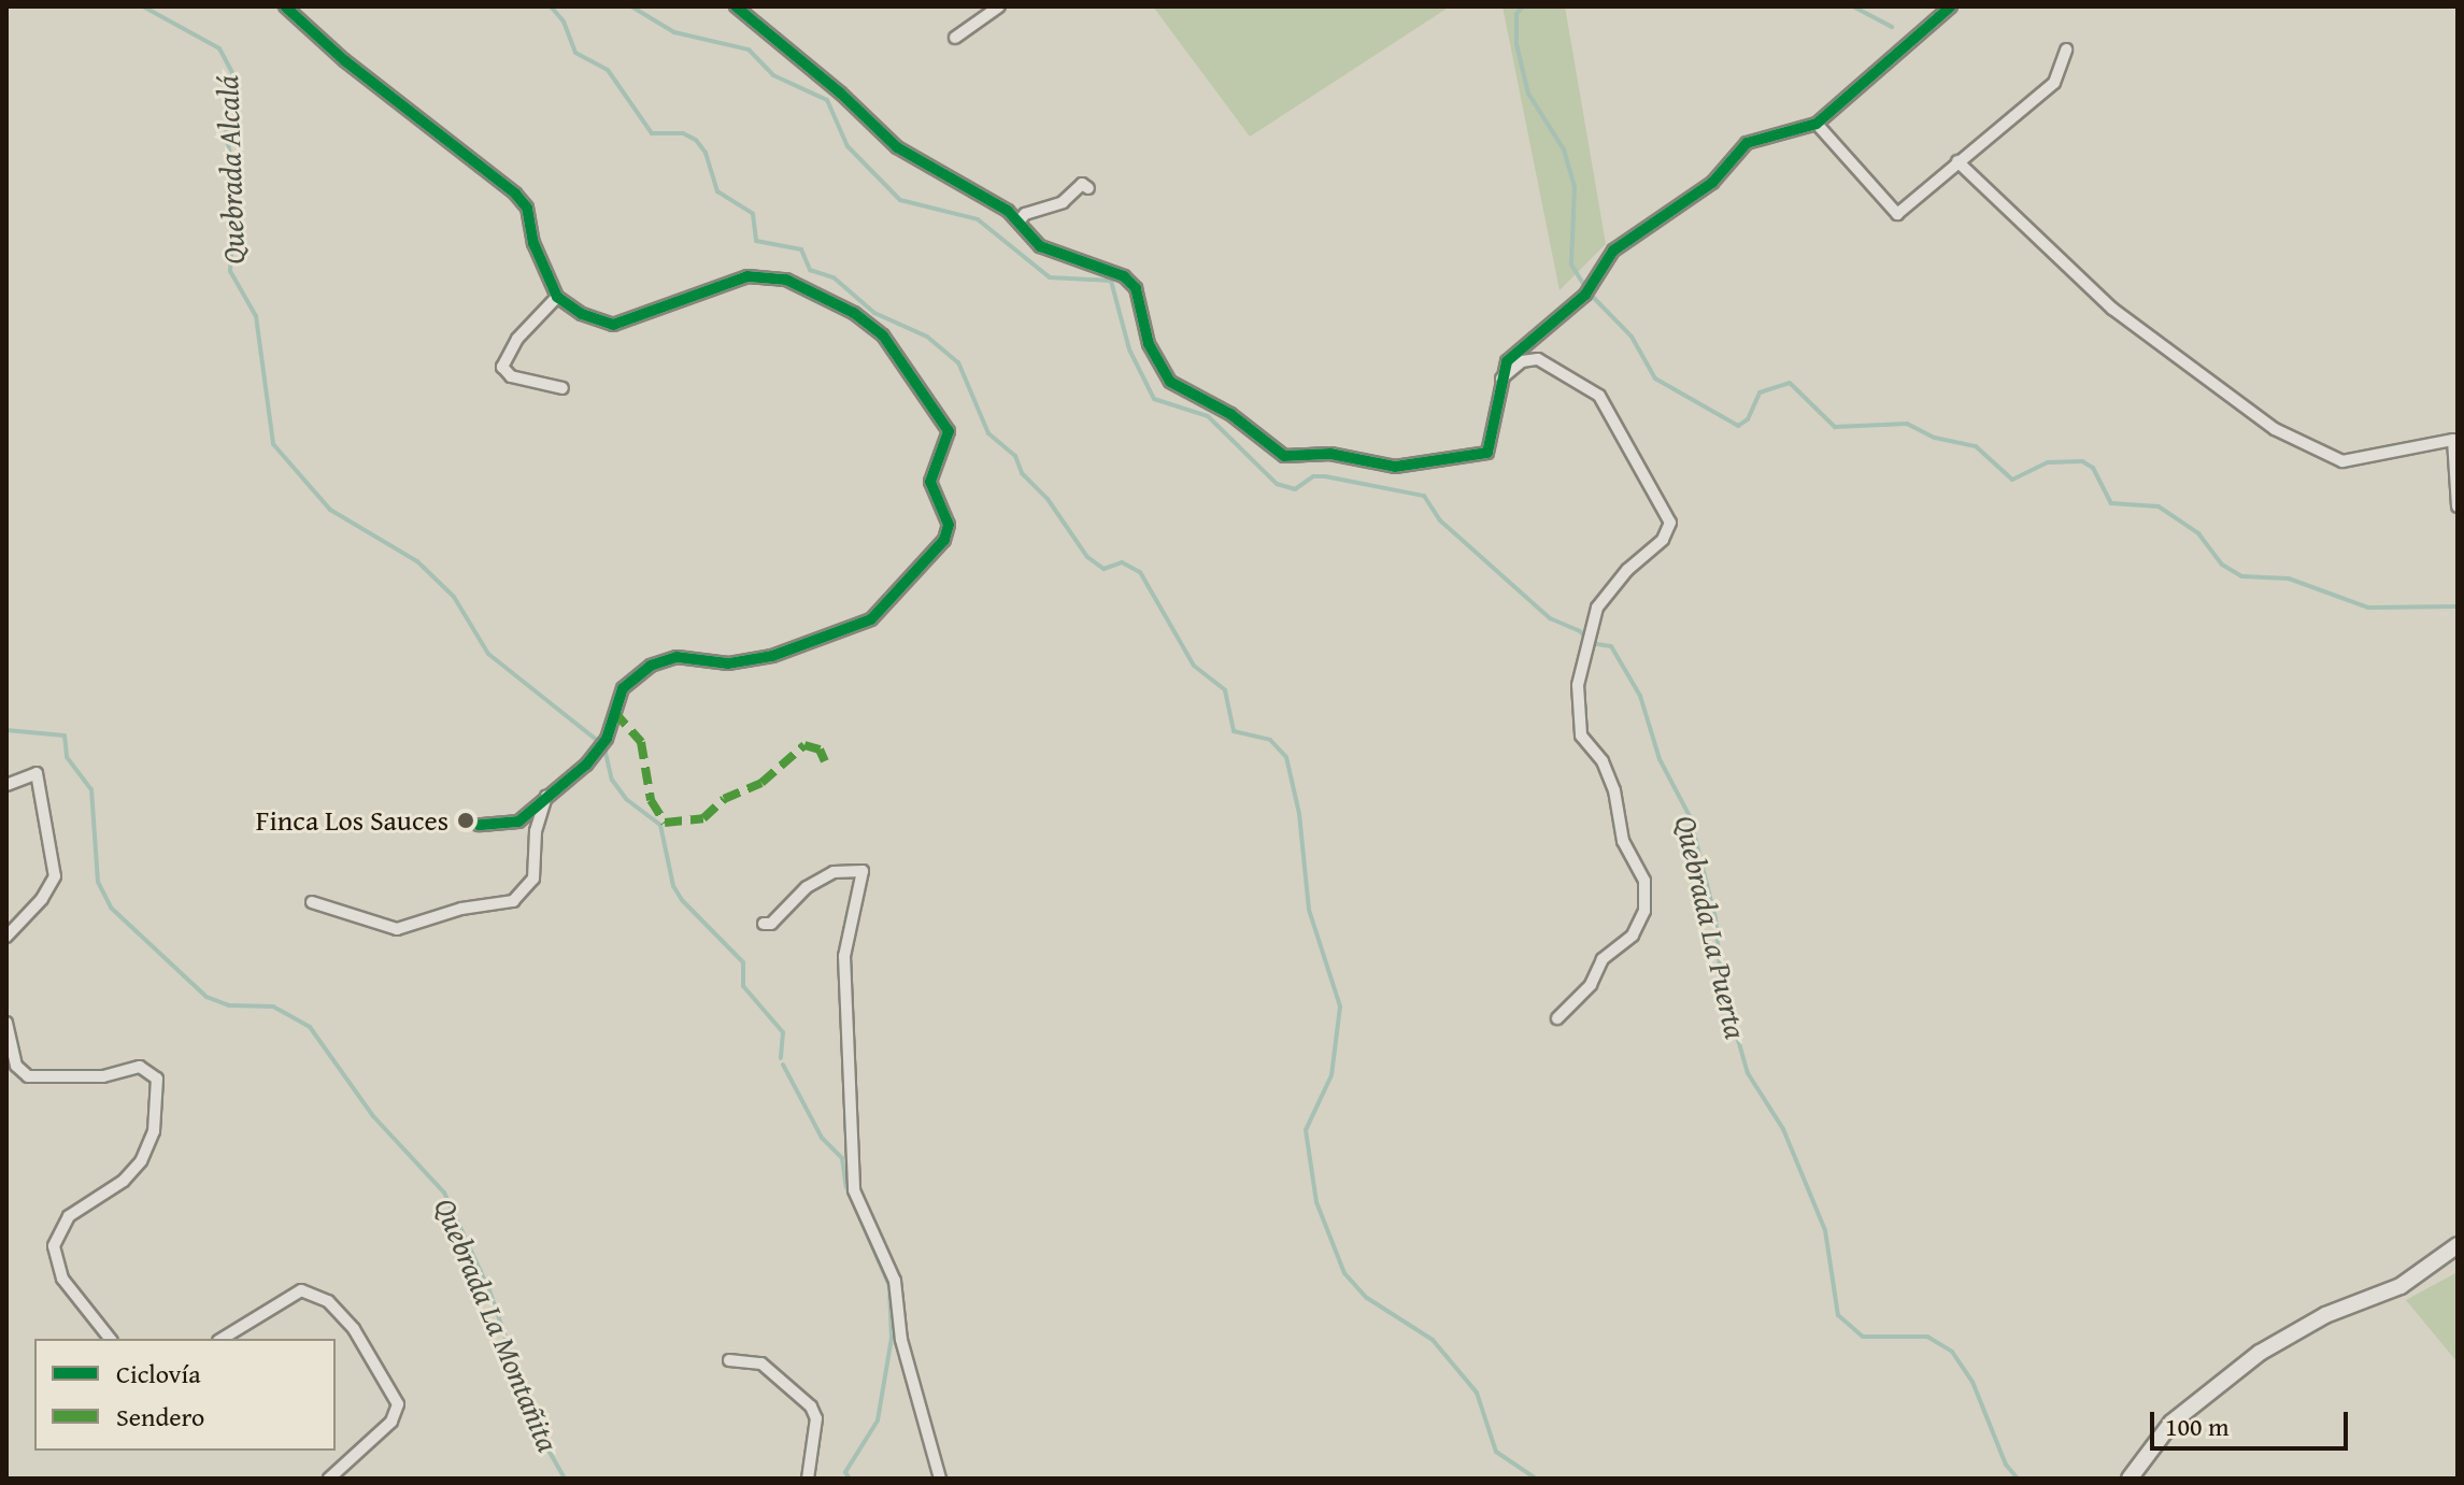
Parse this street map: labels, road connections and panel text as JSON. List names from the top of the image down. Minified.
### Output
{"water":["Quebrada Alcalá","Quebrada La Puerta","Quebrada La Montañita"],"places":["Finca Los Sauces"],"legend":["Ciclovía","Sendero"],"scale_bar":"100 m"}
